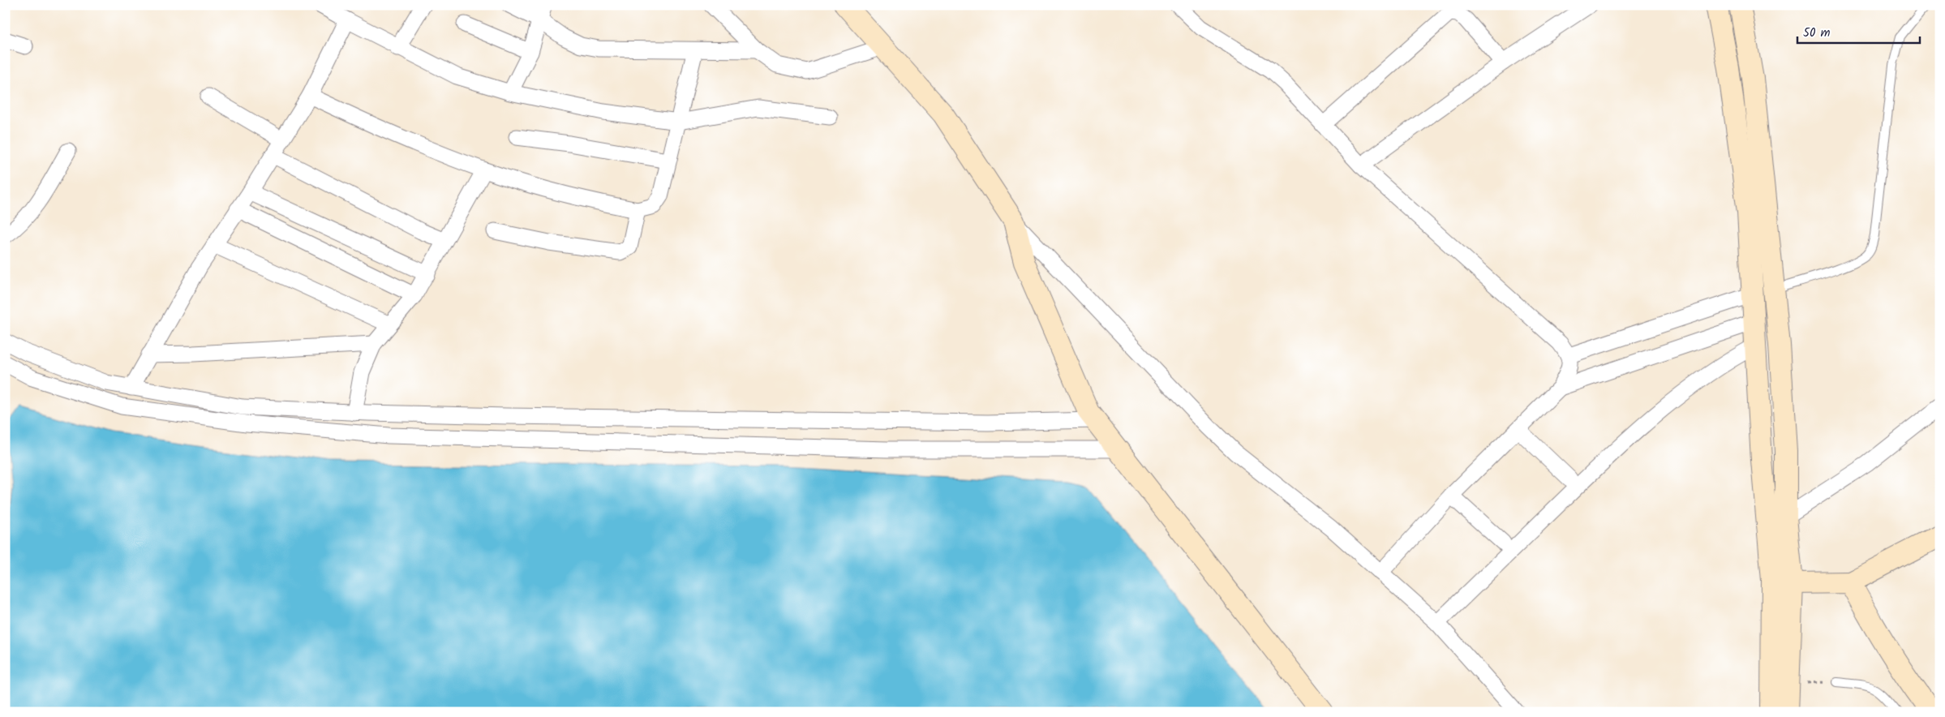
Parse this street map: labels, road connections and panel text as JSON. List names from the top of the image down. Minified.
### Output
{"scale_bar":"50 m"}
